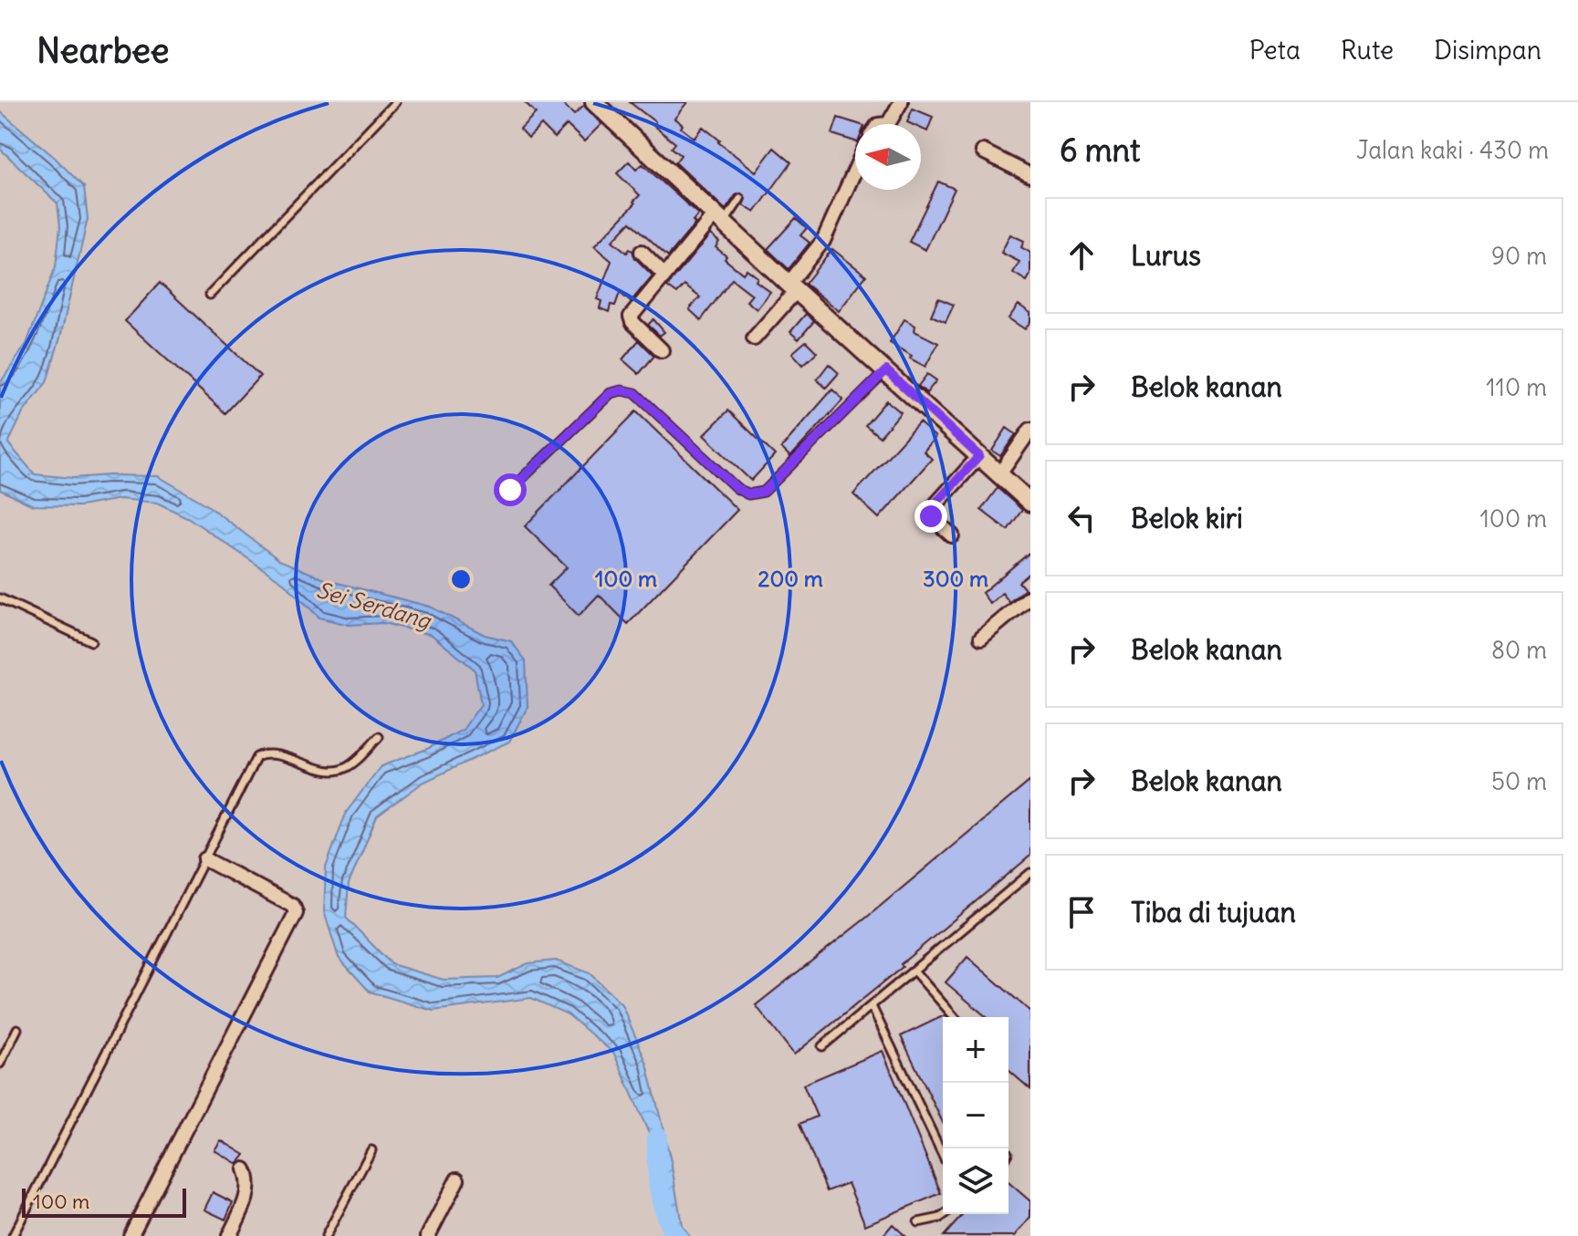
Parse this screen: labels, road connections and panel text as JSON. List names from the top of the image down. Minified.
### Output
{"water":["Sei Serdang"],"scale_bar":"100 m","north":"left","page":{"header":"Nearbee","nav":["Peta","Rute","Disimpan"],"heading":["6 mnt","Jalan kaki · 430 m"],"list":[["Lurus","90 m"],["Belok kanan","110 m"],["Belok kiri","100 m"],["Belok kanan","80 m"],["Belok kanan","50 m"],"Tiba di tujuan"],"map_buttons":["+","−"],"scale":"100 m"},"rings":["100 m","200 m","300 m"]}
